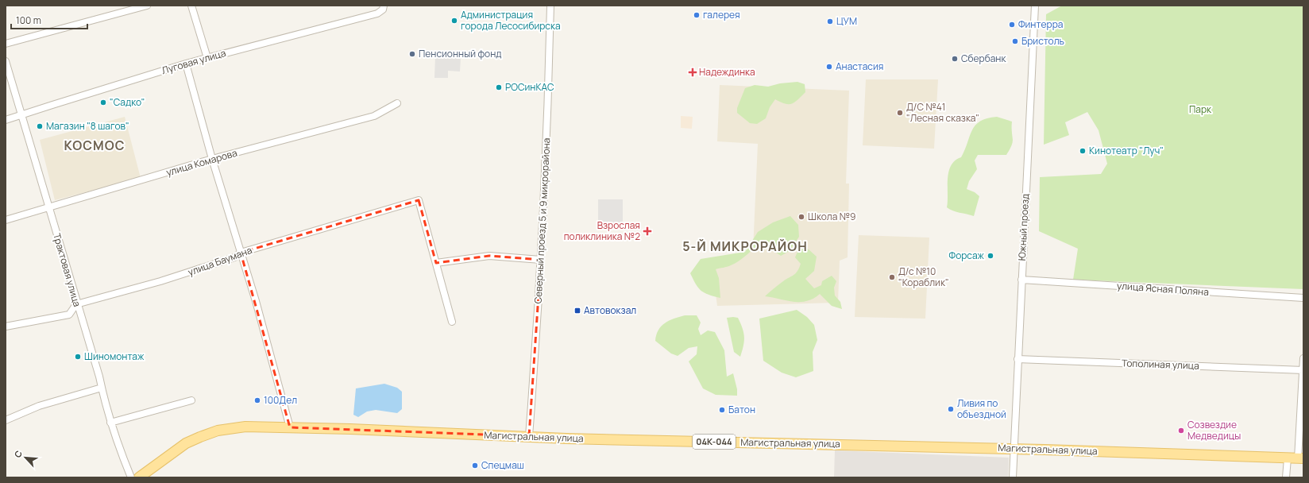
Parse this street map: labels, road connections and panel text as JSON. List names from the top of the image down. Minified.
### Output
{"streets":{"main road":["Магистральная улица","04К-044"],"street":["Луговая улица","улица Комарова","Северный проезд 5 и 9 микрорайона","Южный проезд","улица Баумана","Трактовая улица","улица Ясная Поляна","Тополиная улица"]},"crossings":[["Луговая улица","Трактовая улица"],["улица Комарова","Трактовая улица"],["Северный проезд 5 и 9 микрорайона","Магистральная улица"],["Южный проезд","улица Ясная Поляна"],["Южный проезд","Тополиная улица"],["Южный проезд","Магистральная улица"],["улица Баумана","Трактовая улица"]],"districts":["КОСМОС","5-Й МИКРОРАЙОН"],"parks":["Парк"],"places":{"other":["галерея","Администрация города Лесосибирска","ЦУМ","Финтерра","Бристоль","Пенсионный фонд","Сбербанк","Анастасия","РОСинКАС","\"Садко\"","Д/С №41 \"Лесная сказка\"","Магазин \"8 шагов\"","Кинотеатр \"Луч\"","Школа №9","Форсаж","Д/с №10 \"Кораблик\"","Шиномонтаж","100Дел","Ливия по объездной","Батон","Созвездие Медведицы","Спецмаш"],"health":["Надеждинка","Взрослая поликлиника №2"],"transit":["Автовокзал"]},"scale_bar":"100 m","north":"top left"}
